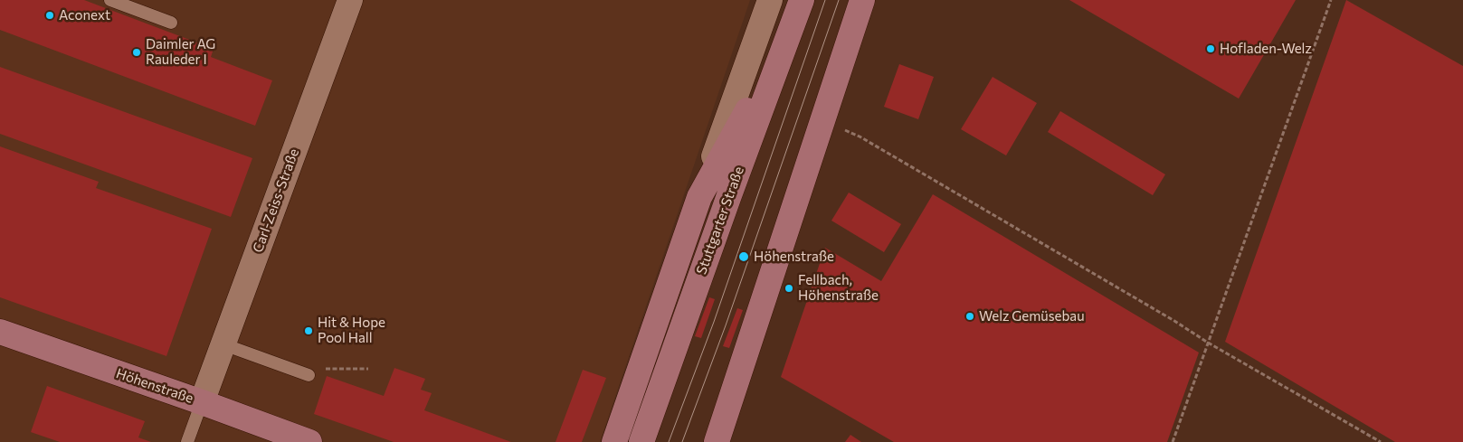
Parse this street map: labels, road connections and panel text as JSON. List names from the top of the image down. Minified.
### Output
{"streets":{"main road":["Stuttgarter Straße","Höhenstraße"],"street":["Carl-Zeiss-Straße"]},"crossings":[["Carl-Zeiss-Straße","Höhenstraße"]],"places":["Aconext","Hofladen-Welz","Daimler AG Rauleder I","Höhenstraße","Fellbach, Höhenstraße","Welz Gemüsebau","Hit & Hope Pool Hall"]}
